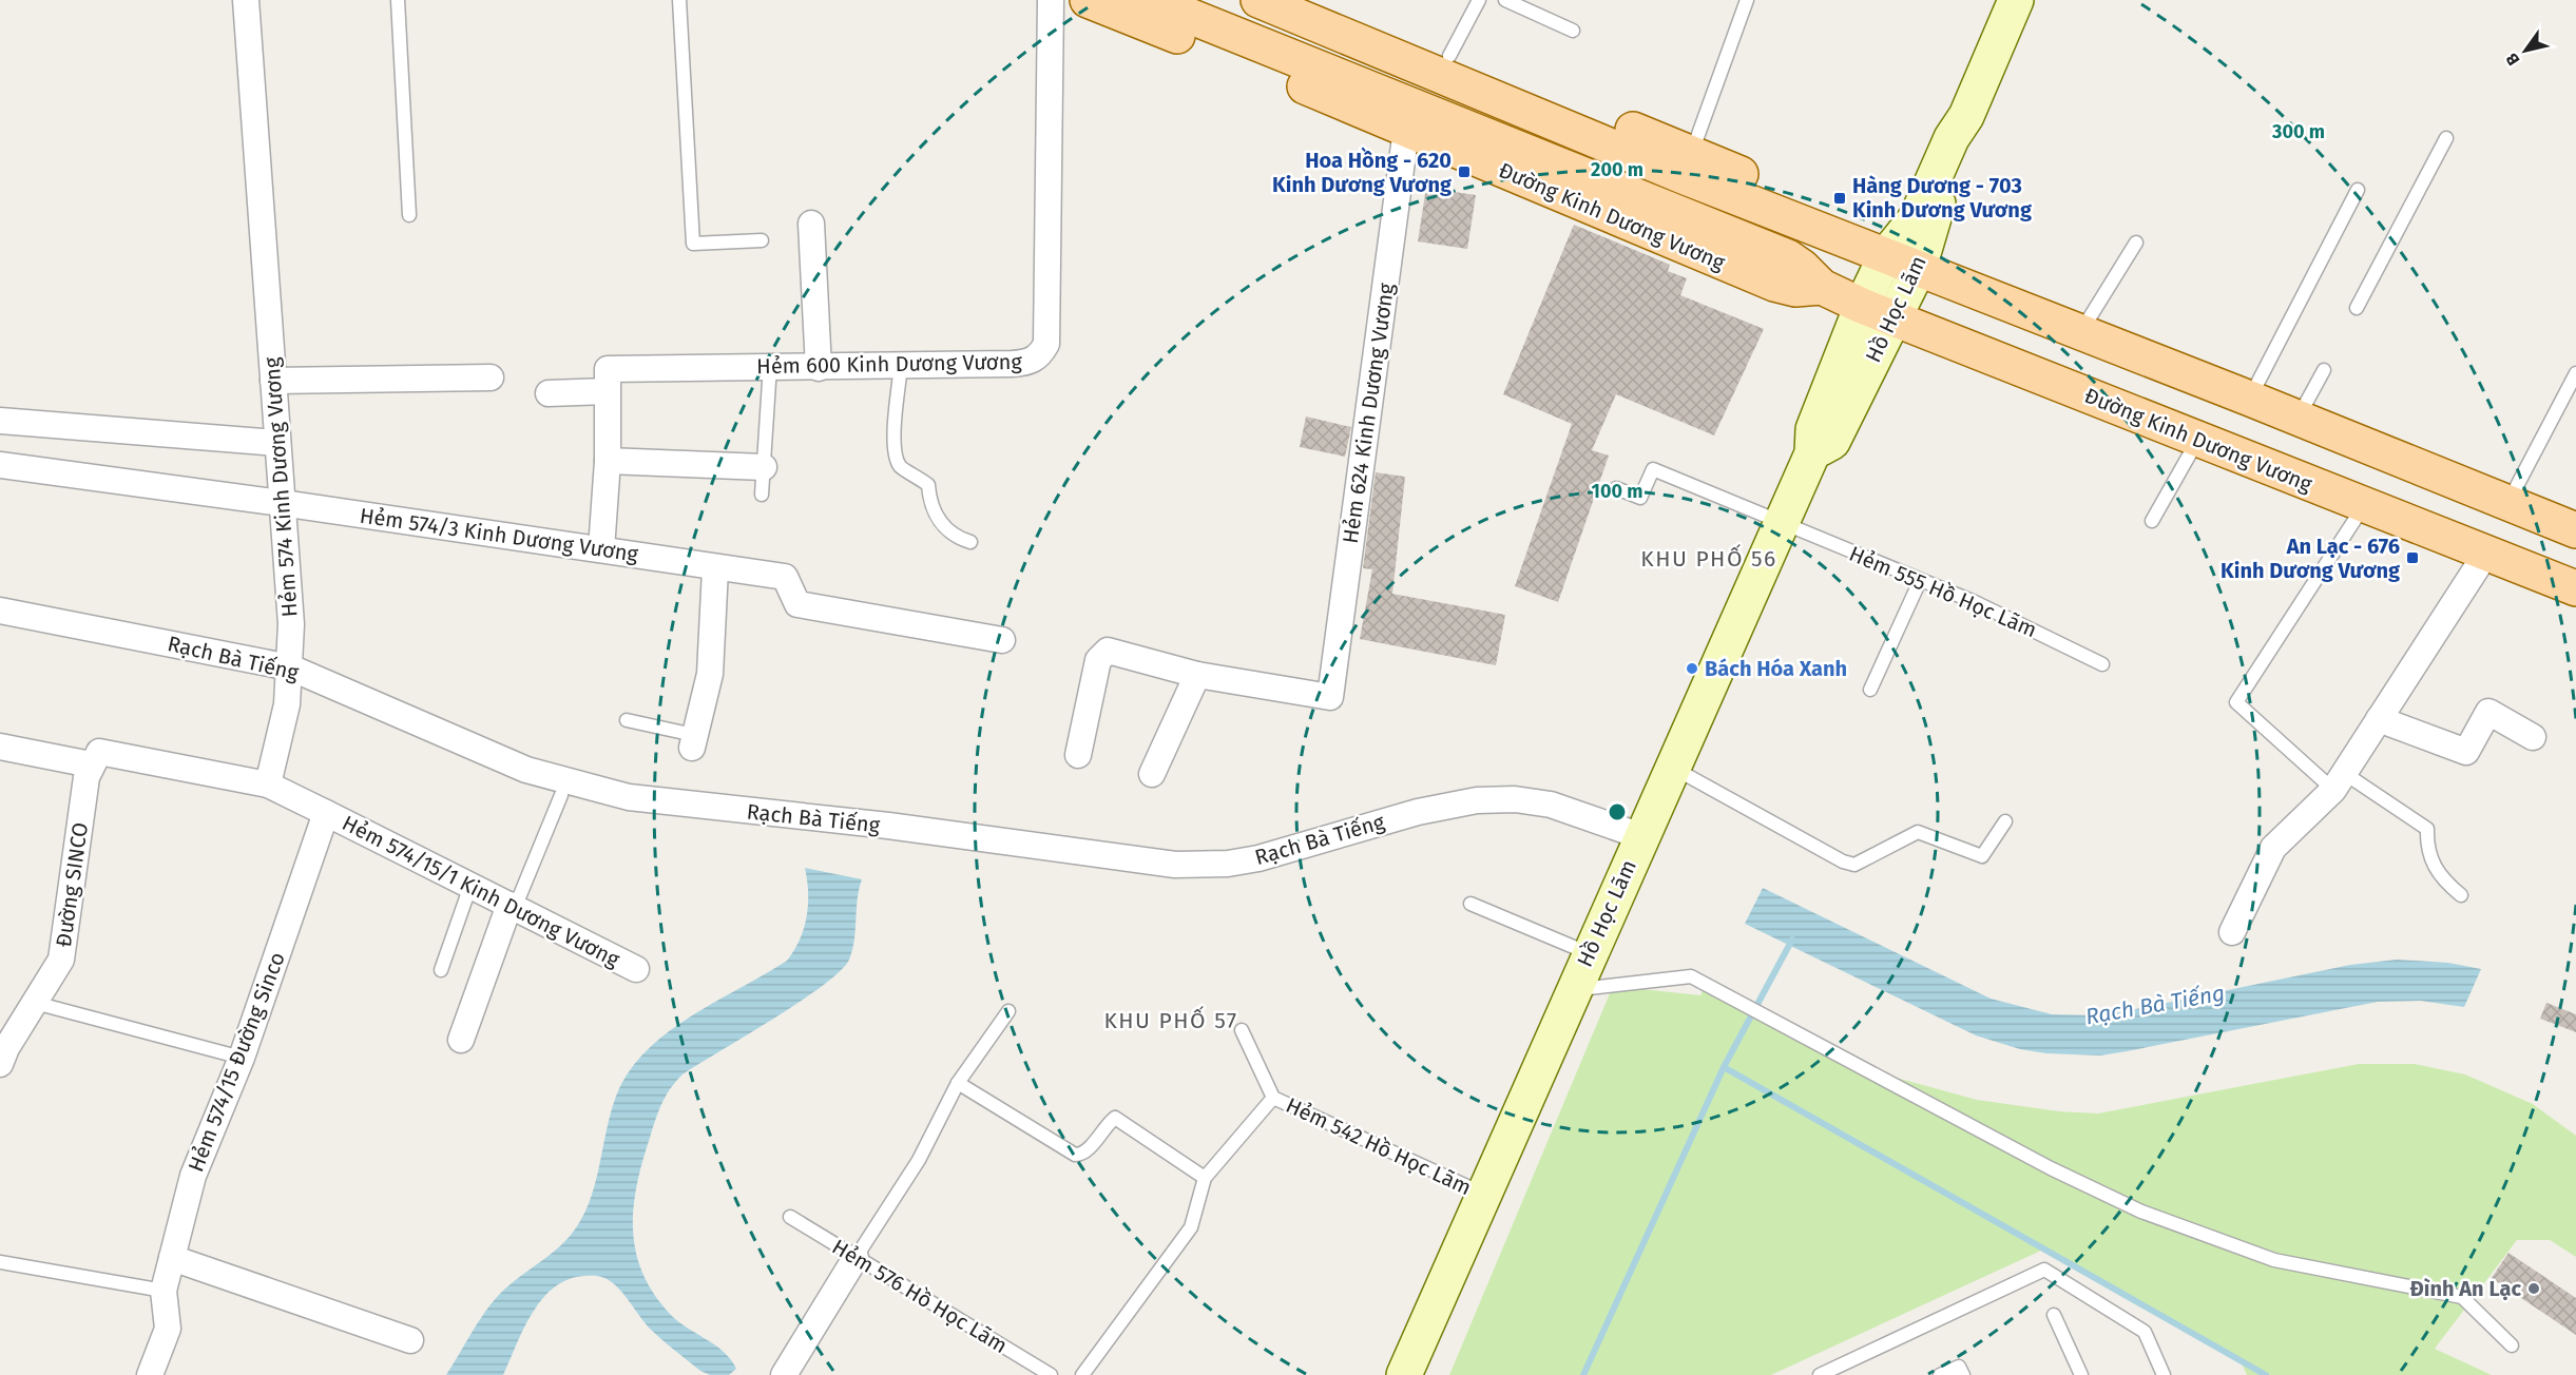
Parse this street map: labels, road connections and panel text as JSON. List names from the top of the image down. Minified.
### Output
{"streets":{"main road":["Đường Kinh Dương Vương","Hồ Học Lãm"],"street":["Hẻm 600 Kinh Dương Vương","Hẻm 624 Kinh Dương Vương","Hẻm 574 Kinh Dương Vương","Hẻm 574/3 Kinh Dương Vương","Rạch Bà Tiếng","Đường SINCO","Hẻm 574/15/1 Kinh Dương Vương","Hẻm 574/15 Đường Sinco"],"lane":["Hẻm 555 Hồ Học Lãm","Hẻm 542 Hồ Học Lãm","Hẻm 576 Hồ Học Lãm"]},"crossings":[["Đường Kinh Dương Vương","Hồ Học Lãm"],["Đường Kinh Dương Vương","Hẻm 624 Kinh Dương Vương"],["Hồ Học Lãm","Hẻm 555 Hồ Học Lãm"],["Hồ Học Lãm","Rạch Bà Tiếng"],["Hồ Học Lãm","Hẻm 542 Hồ Học Lãm"],["Hẻm 574 Kinh Dương Vương","Hẻm 574/3 Kinh Dương Vương"],["Hẻm 574 Kinh Dương Vương","Rạch Bà Tiếng"],["Hẻm 574/15/1 Kinh Dương Vương","Hẻm 574/15 Đường Sinco"]],"districts":["KHU PHỐ 56","KHU PHỐ 57"],"water":["Rạch Bà Tiếng"],"places":{"transit":["Hoa Hồng - 620 Kinh Dương Vương","Hàng Dương - 703 Kinh Dương Vương","An Lạc - 676 Kinh Dương Vương"],"other":["Bách Hóa Xanh","Đình An Lạc"]},"north":"bottom left","rings":["300 m","200 m","100 m"]}
